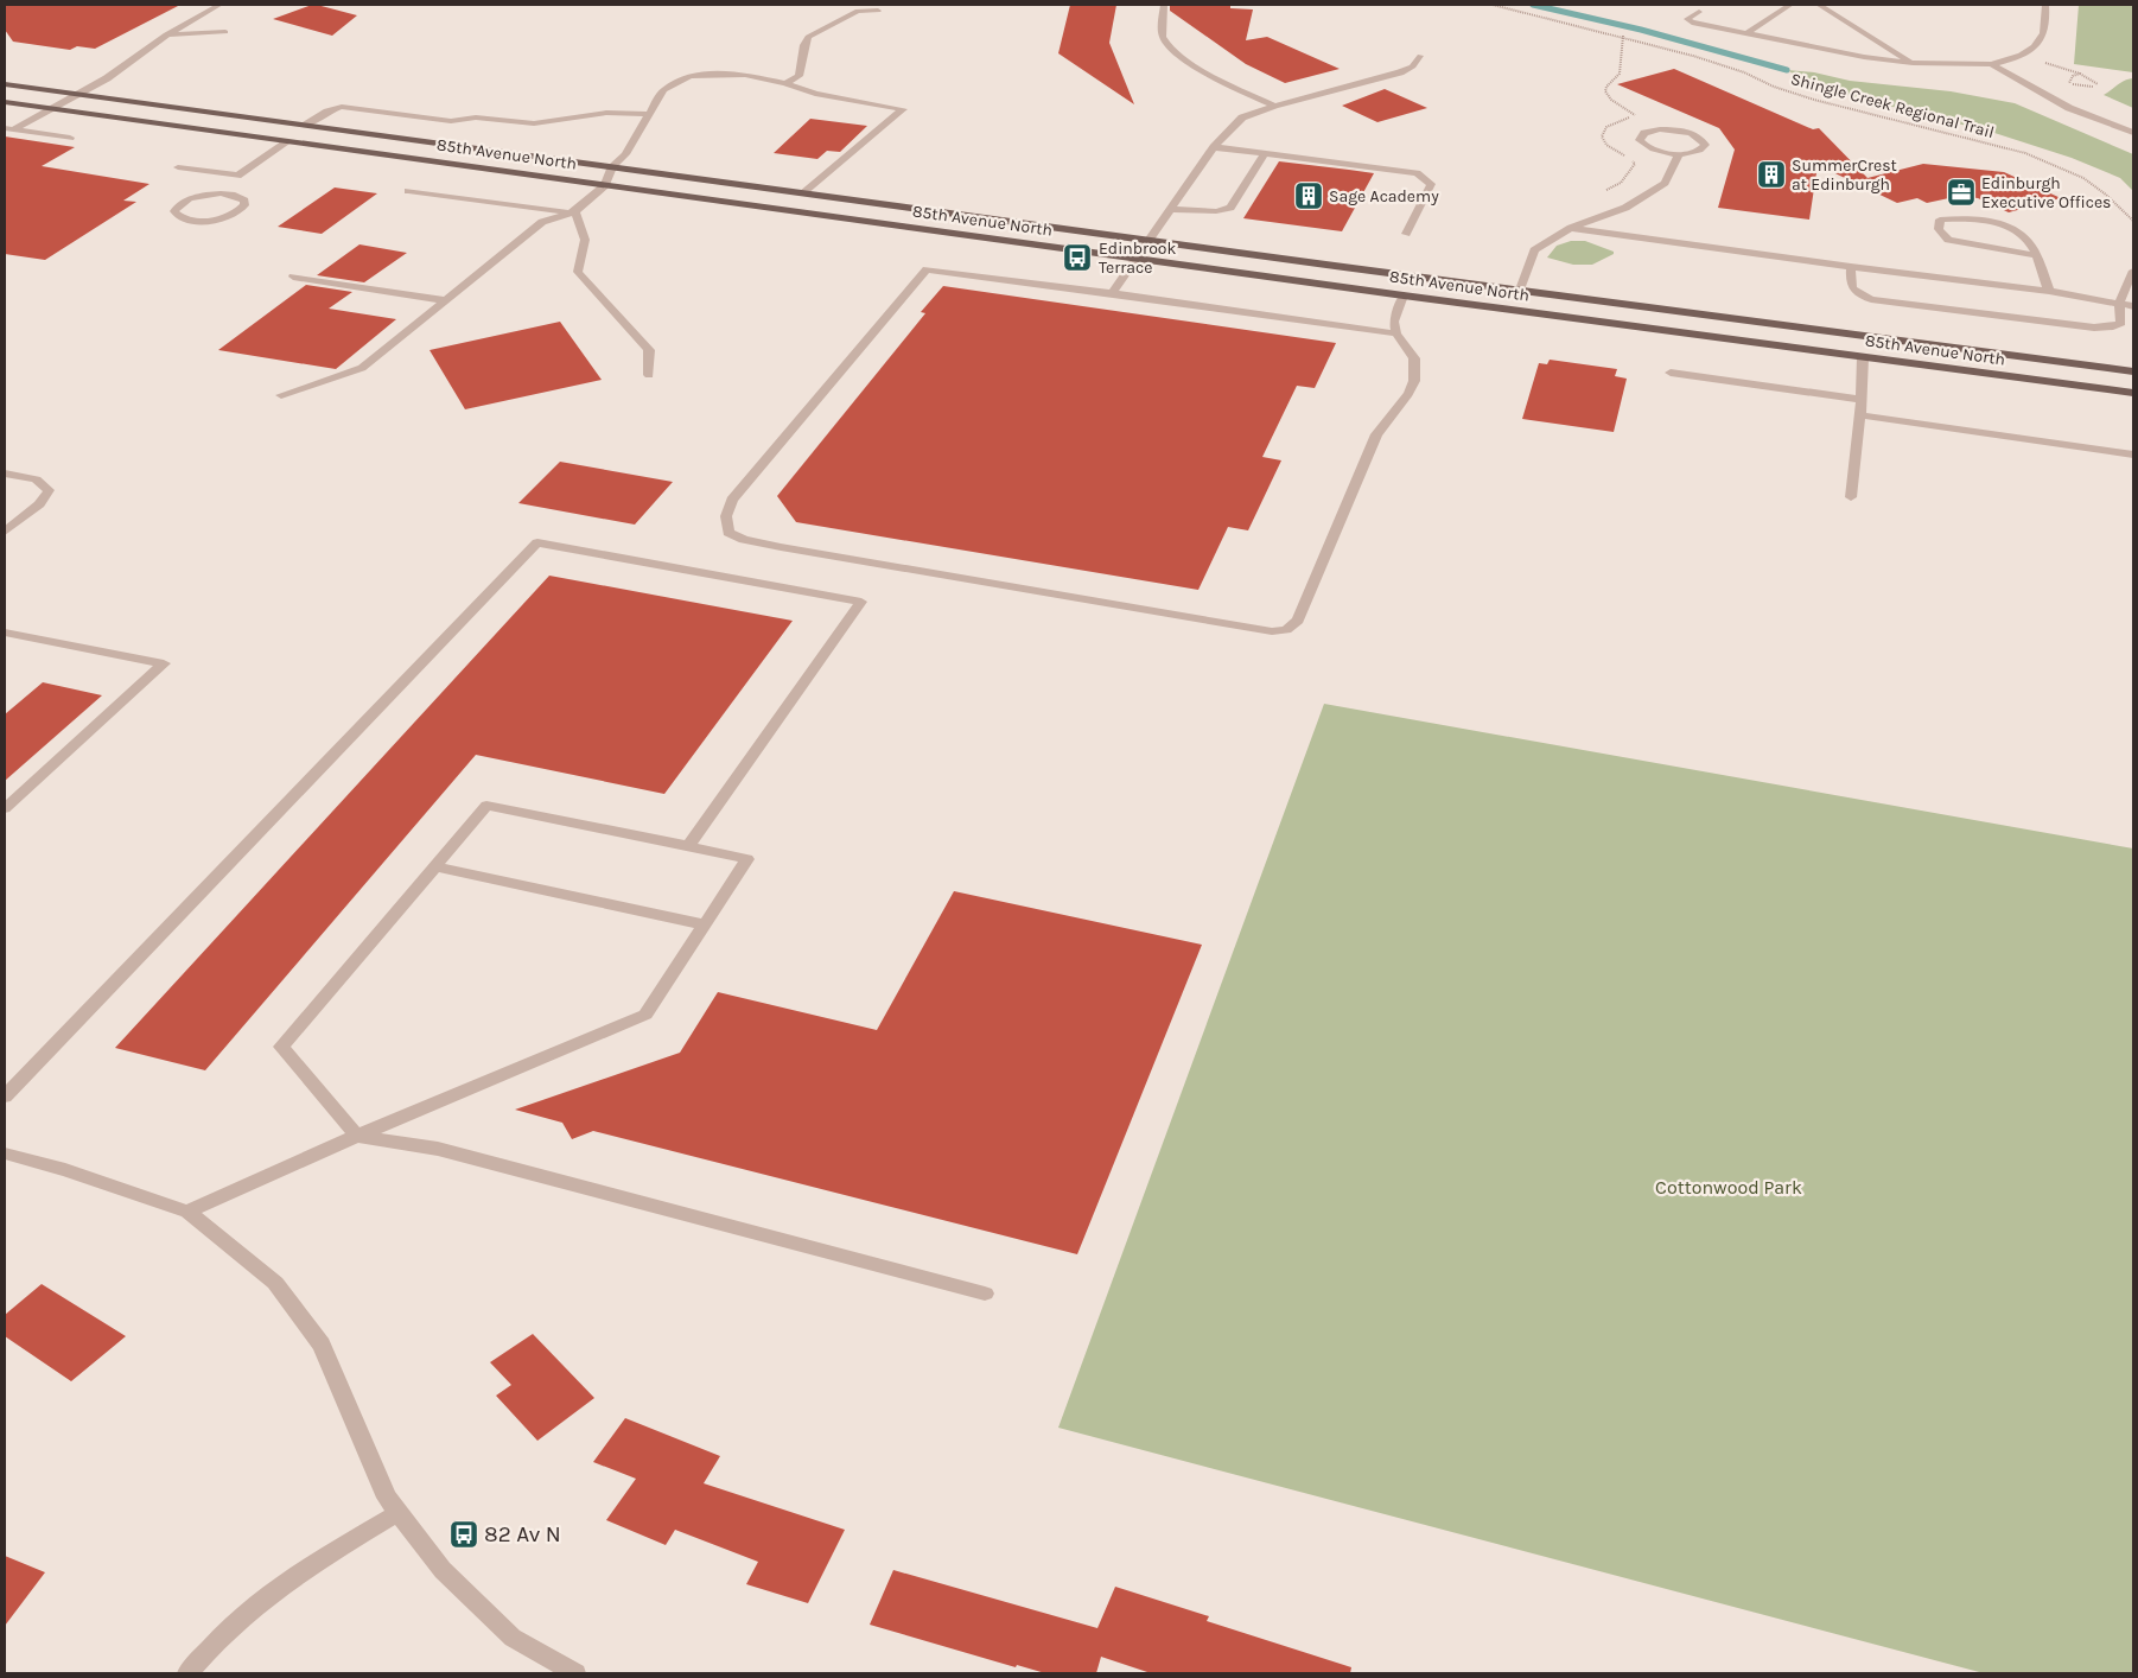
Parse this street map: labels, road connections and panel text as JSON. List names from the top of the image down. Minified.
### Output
{"streets":{"main road":["85th Avenue North"],"path":["Shingle Creek Regional Trail"]},"parks":["Cottonwood Park"],"places":{"building":["SummerCrest at Edinburgh","Sage Academy"],"office":["Edinburgh Executive Offices"],"bus stop":["Edinbrook Terrace","82 Av N"]}}
